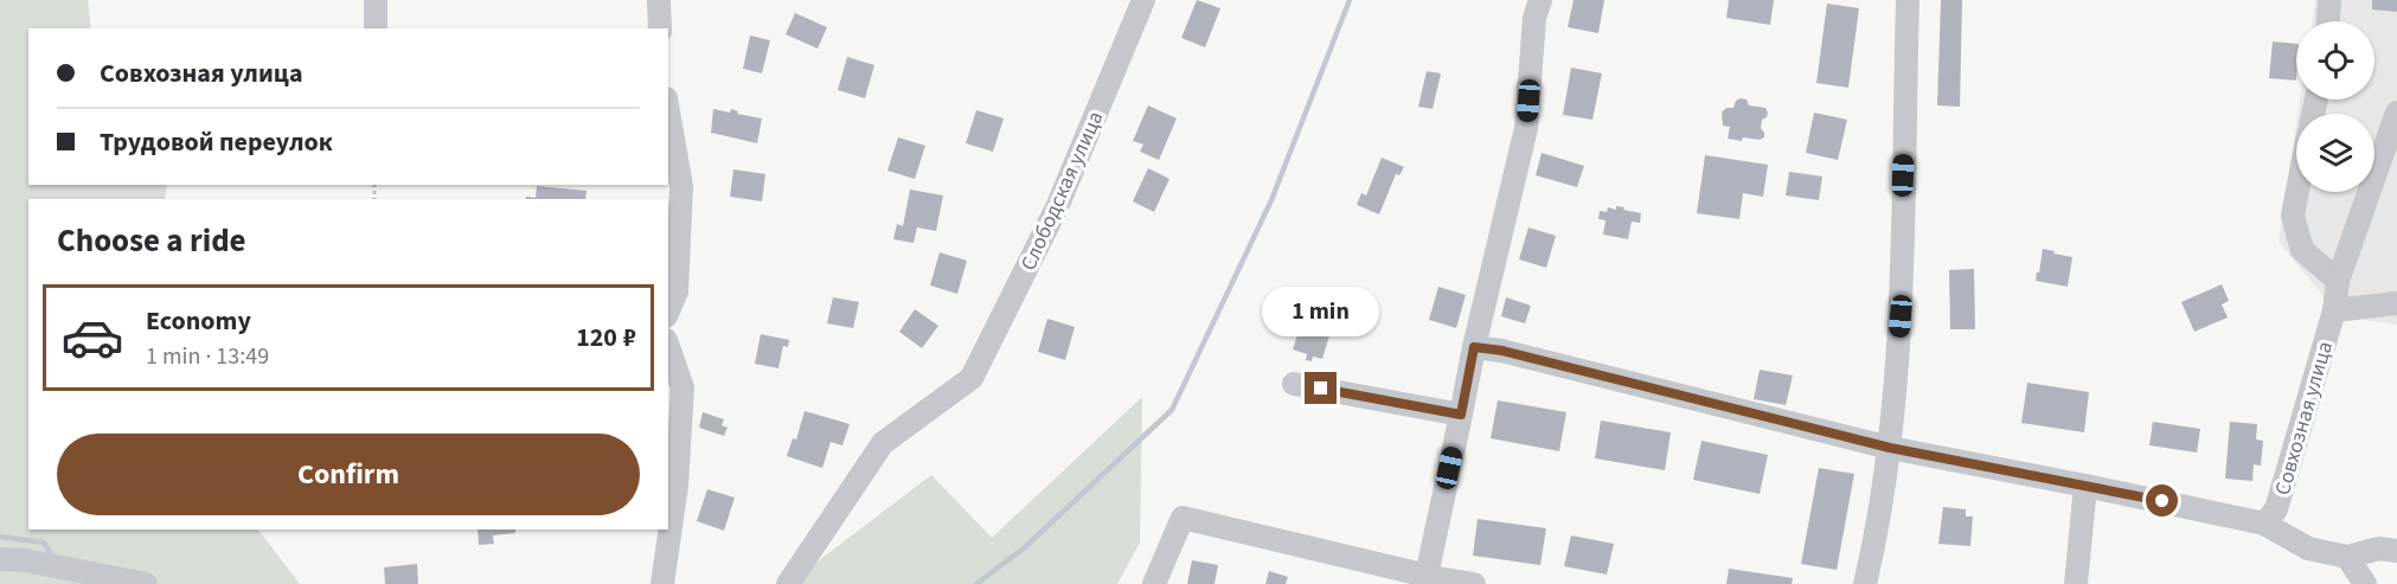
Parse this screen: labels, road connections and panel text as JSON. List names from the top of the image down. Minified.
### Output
{"streets":{"street":["Слободская улица","Совхозная улица"]},"page":{"banner":["Совхозная улица","Трудовой переулок"],"heading":"Choose a ride","list":[{"name":"Economy","note":"1 min · 13:49","value":"120 ₽"}],"bubble":"1 min","buttons":"Confirm"}}
